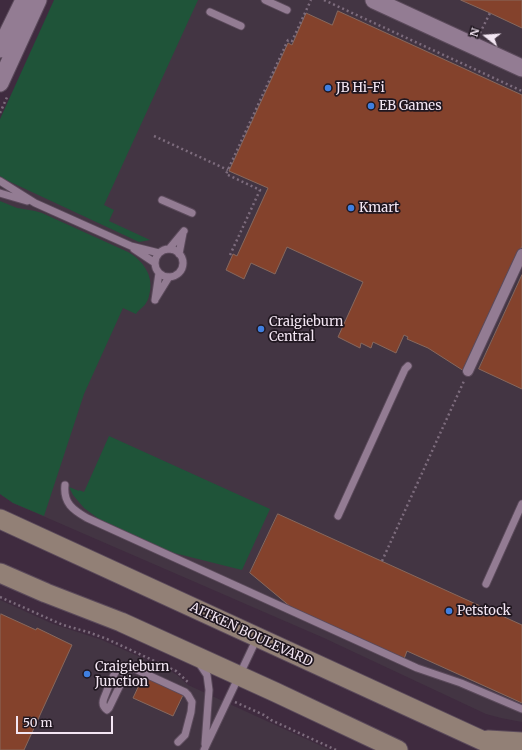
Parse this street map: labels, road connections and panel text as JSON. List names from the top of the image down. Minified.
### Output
{"streets":{"main road":["AITKEN BOULEVARD"]},"places":["JB Hi-Fi","EB Games","Kmart","Craigieburn Central","Petstock","Craigieburn Junction"],"scale_bar":"50 m","north":"left"}
